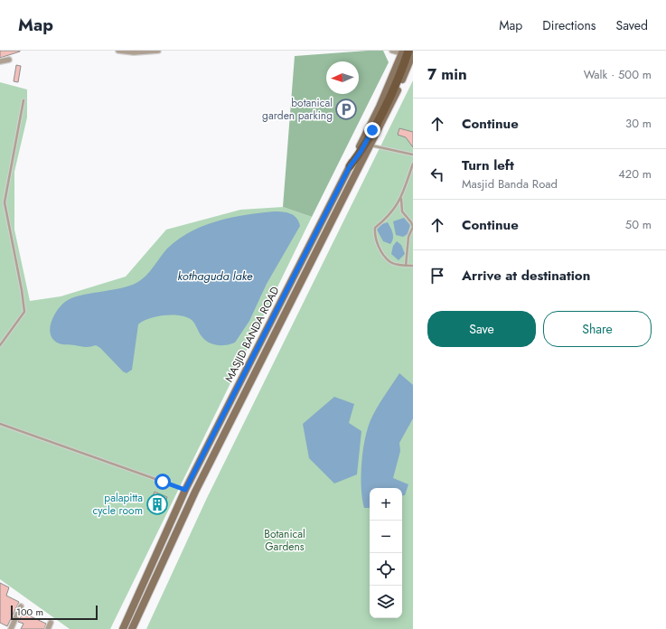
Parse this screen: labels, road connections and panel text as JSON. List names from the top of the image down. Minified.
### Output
{"streets":{"main road":["MASJID BANDA ROAD"]},"water":["kothaguda lake"],"parks":["Botanical Gardens"],"places":{"parking":["botanical garden parking"],"building":["palapitta cycle room"]},"scale_bar":"100 m","north":"left","page":{"header":"Map","nav":["Map","Directions","Saved"],"heading":["7 min","Walk · 500 m"],"list":[["Continue","30 m"],["Turn left","Masjid Banda Road","420 m"],["Continue","50 m"],"Arrive at destination"],"buttons":["Save","Share"],"map_buttons":["+","−"],"scale":"100 m"}}
